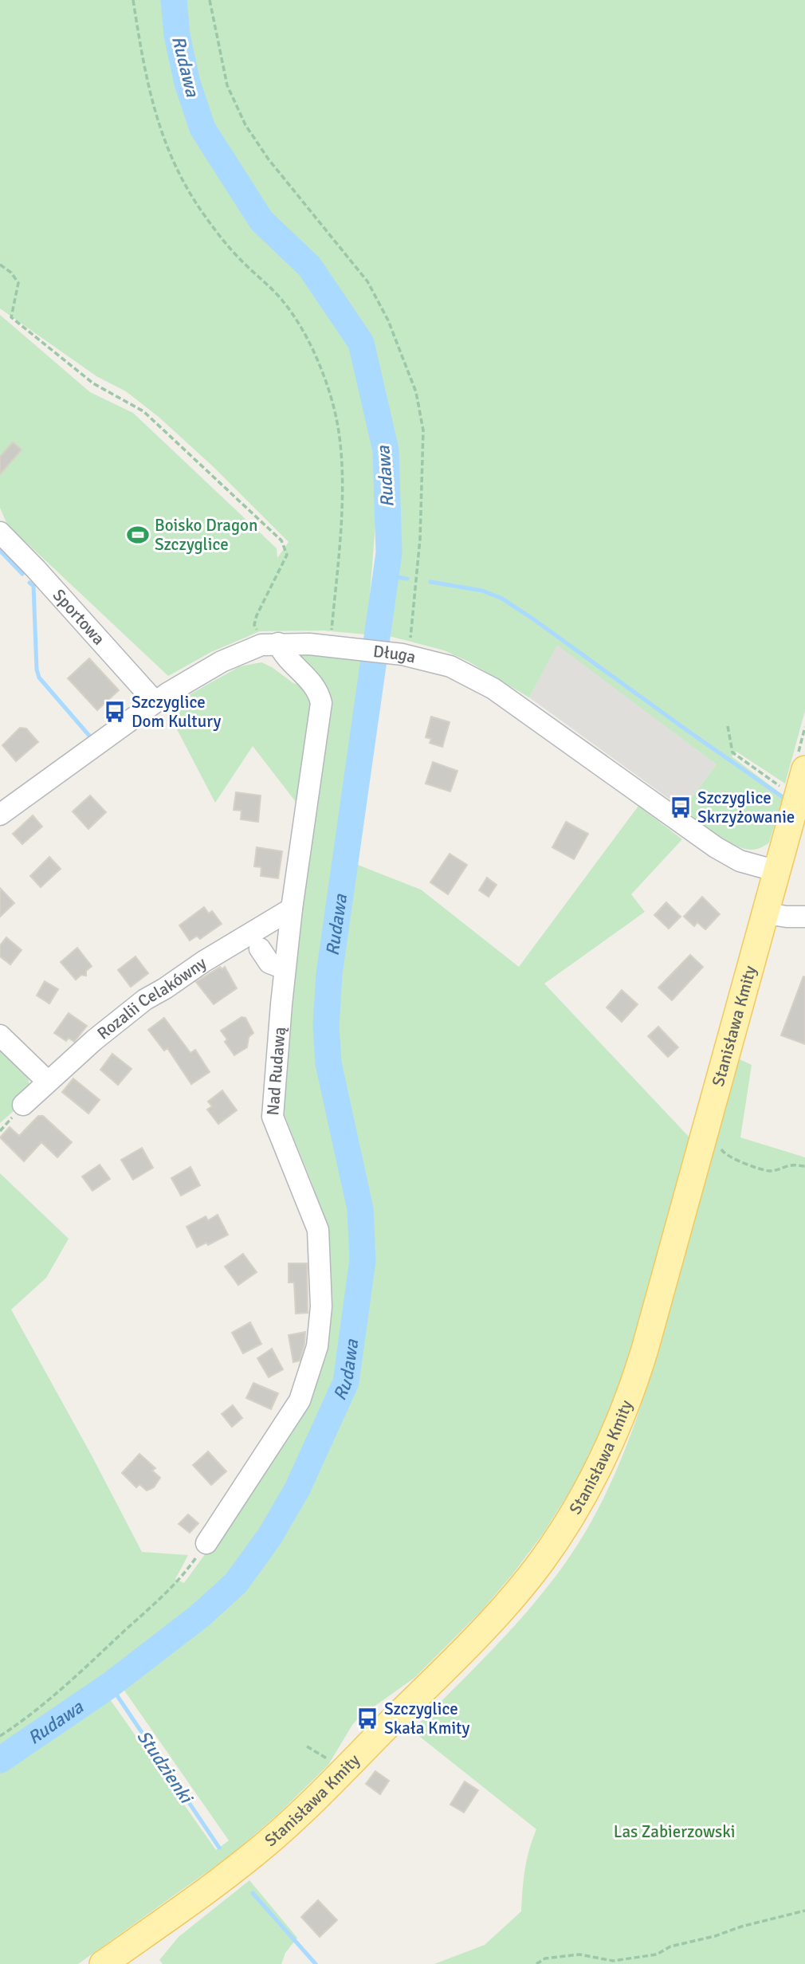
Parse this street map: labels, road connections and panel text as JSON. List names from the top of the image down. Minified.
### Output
{"streets":{"main road":["Stanisława Kmity"],"street":["Sportowa","Długa","Rozalii Celakówny","Nad Rudawą"]},"crossings":[["Sportowa","Długa"],["Długa","Stanisława Kmity"],["Długa","Nad Rudawą"],["Rozalii Celakówny","Nad Rudawą"]],"water":["Rudawa","Studzienki"],"parks":["Las Zabierzowski"],"places":{"sports":["Boisko Dragon Szczyglice"],"bus stop":["Szczyglice Dom Kultury","Szczyglice Skrzyżowanie","Szczyglice Skała Kmity"]}}
